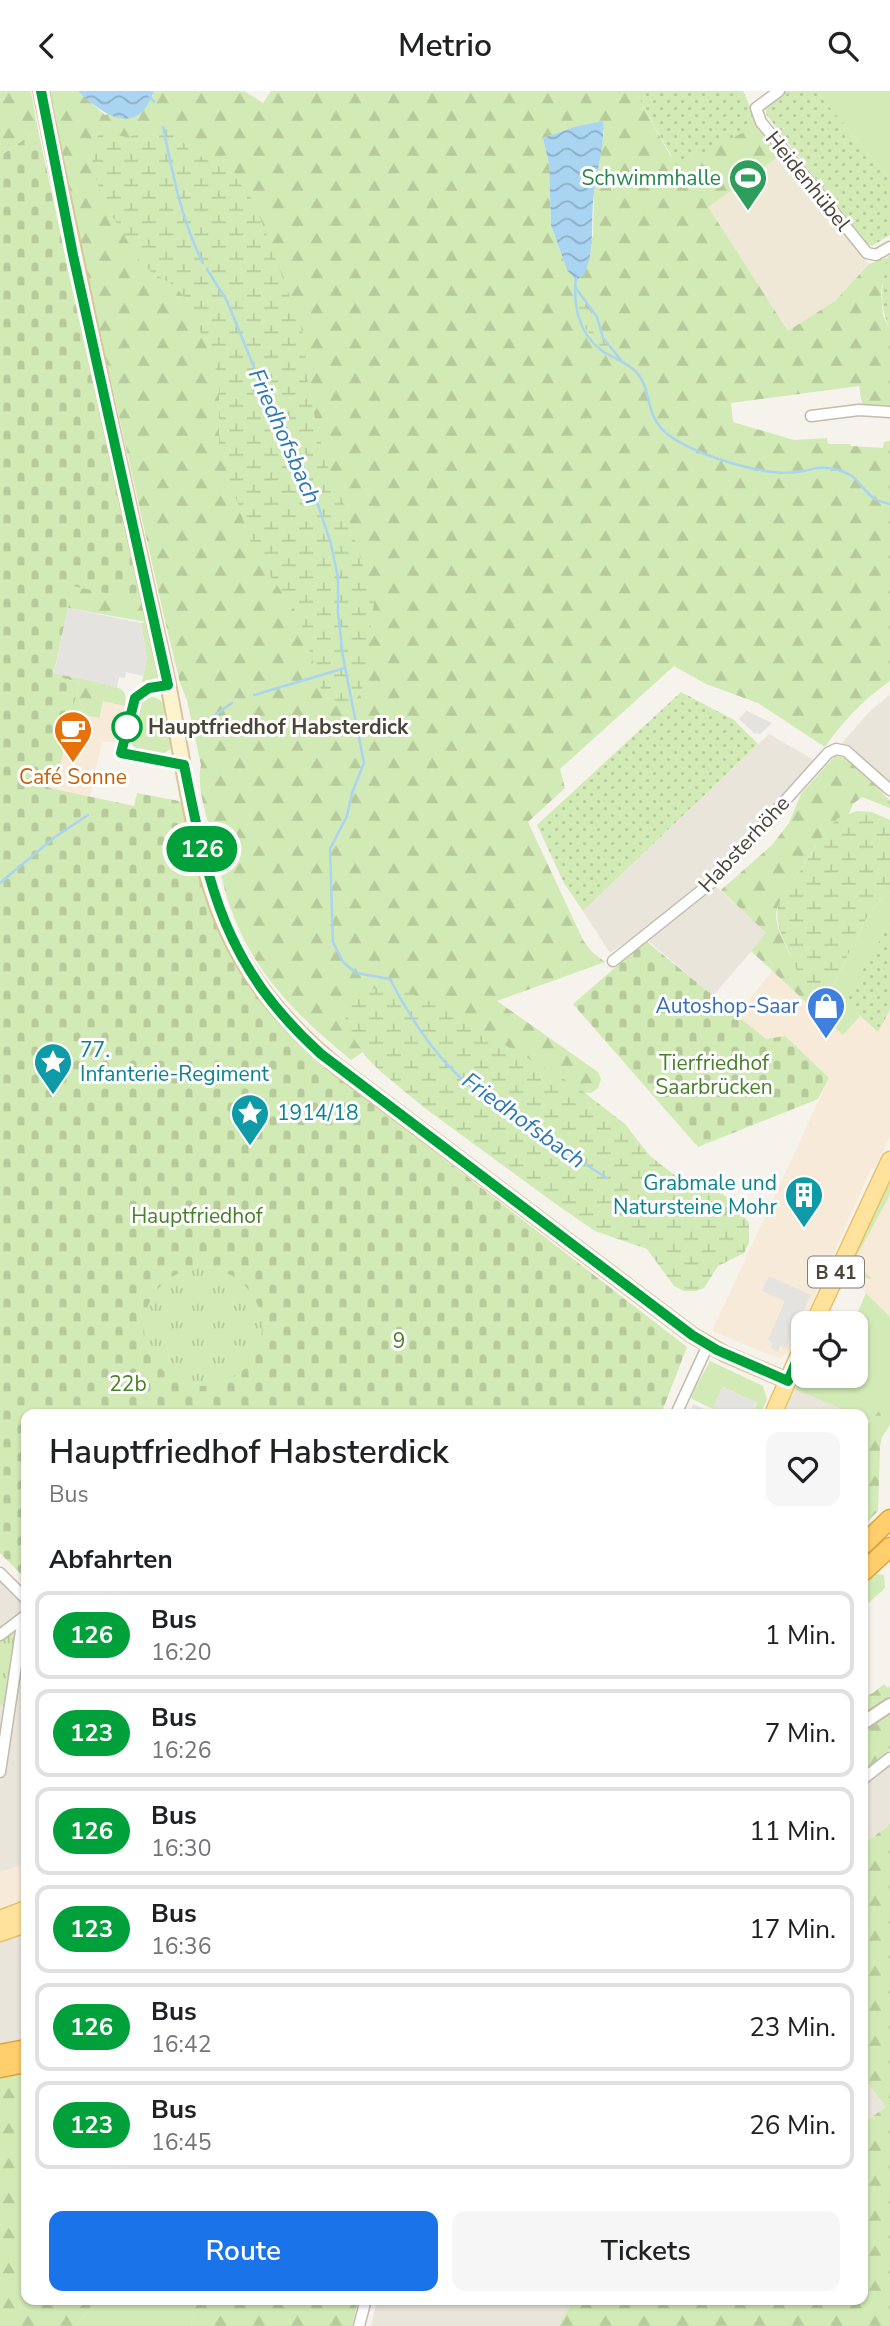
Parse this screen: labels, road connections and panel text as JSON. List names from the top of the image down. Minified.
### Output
{"streets":{"main road":["B 41"],"street":["Heidenhübel","Habsterhöhe"]},"water":["Friedhofsbach"],"parks":["Tierfriedhof Saarbrücken","Hauptfriedhof","9","22b"],"places":{"sports":["Schwimmhalle"],"other":["Hauptfriedhof Habsterdick"],"cafe":["Café Sonne"],"shop":["Autoshop-Saar"],"place":["77. Infanterie-Regiment","1914/18"],"building":["Grabmale und Natursteine Mohr"]},"lines":["bus line 126"],"page":{"header":"Metrio","on_map":"126","heading":[["Hauptfriedhof Habsterdick","Bus"],"Abfahrten"],"list":[{"mark":"126","name":"Bus","note":"16:20","value":"1 Min."},{"mark":"123","name":"Bus","note":"16:26","value":"7 Min."},{"mark":"126","name":"Bus","note":"16:30","value":"11 Min."},{"mark":"123","name":"Bus","note":"16:36","value":"17 Min."},{"mark":"126","name":"Bus","note":"16:42","value":"23 Min."},{"mark":"123","name":"Bus","note":"16:45","value":"26 Min."}],"buttons":["Route","Tickets"]}}
